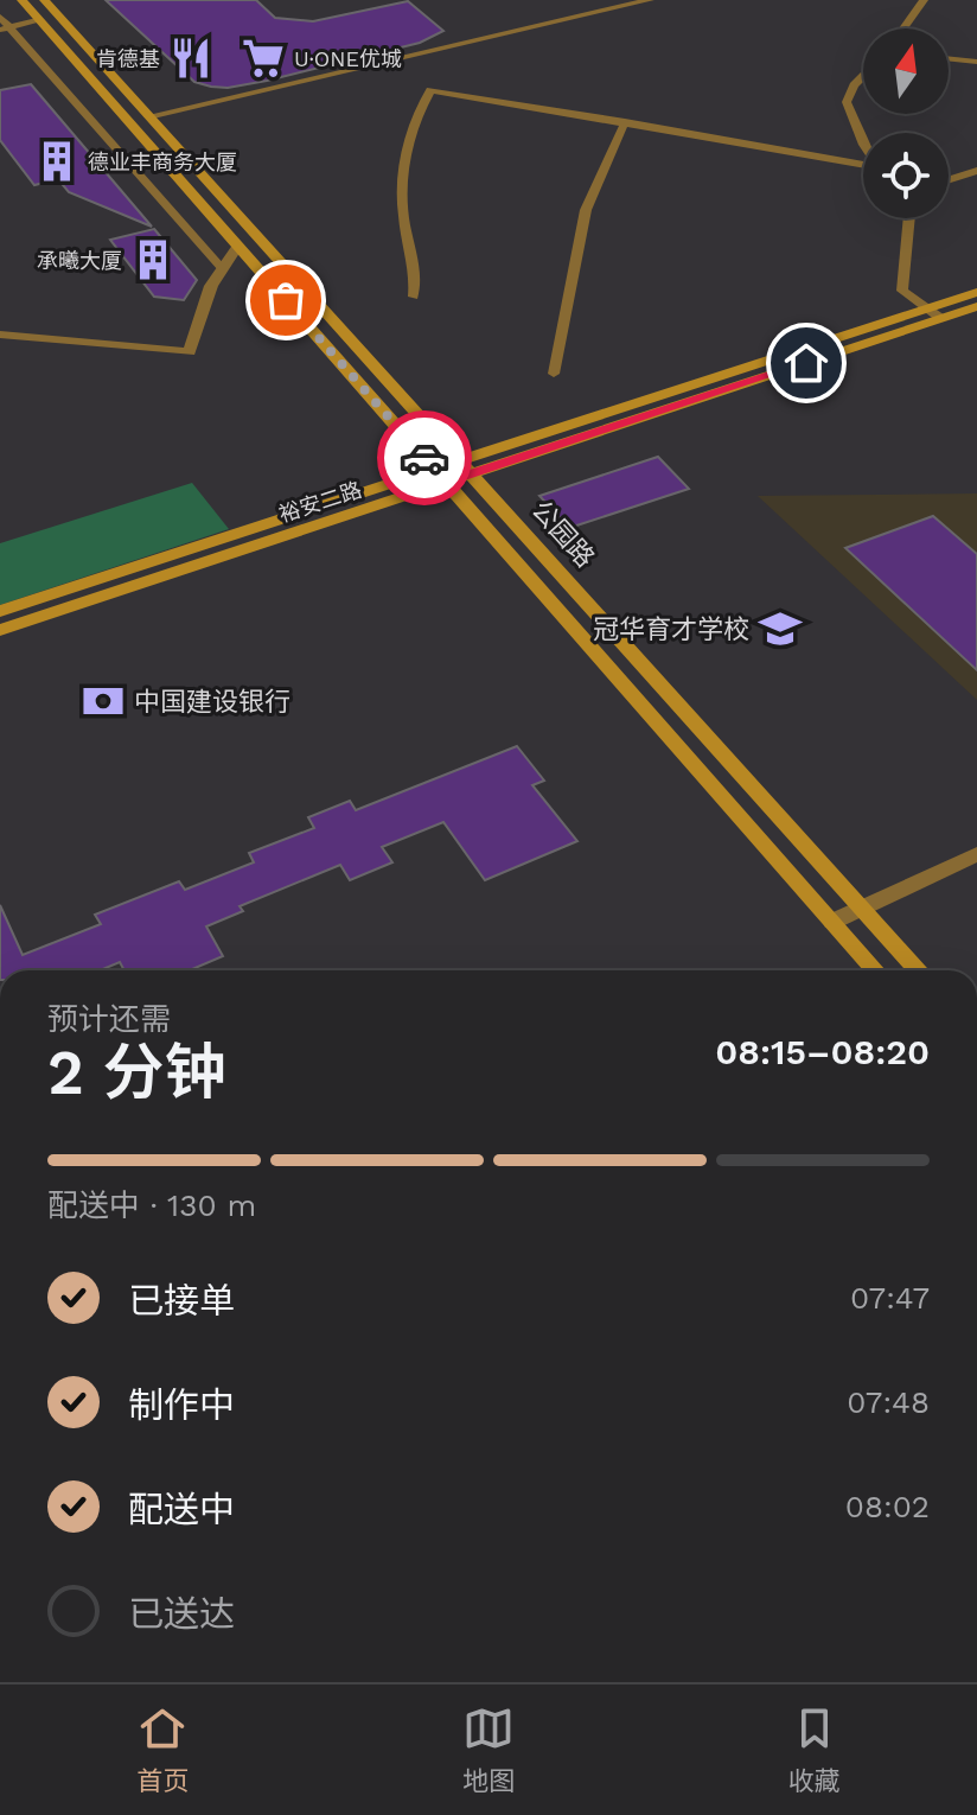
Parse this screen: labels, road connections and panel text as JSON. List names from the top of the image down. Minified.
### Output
{"streets":{"main road":["裕安二路","公园路"]},"crossings":[["裕安二路","公园路"]],"places":{"restaurant":["肯德基"],"supermarket":["U·ONE优城"],"building":["德业丰商务大厦","承曦大厦"],"school or university":["冠华育才学校"],"bank":["中国建设银行"]},"north":"top","page":{"heading":["2 分钟","预计还需","08:15–08:20"],"bar":"配送中 · 130 m","list":[["已接单","07:47"],["制作中","07:48"],["配送中","08:02"],"已送达"],"tabs":["首页","地图","收藏"]}}
